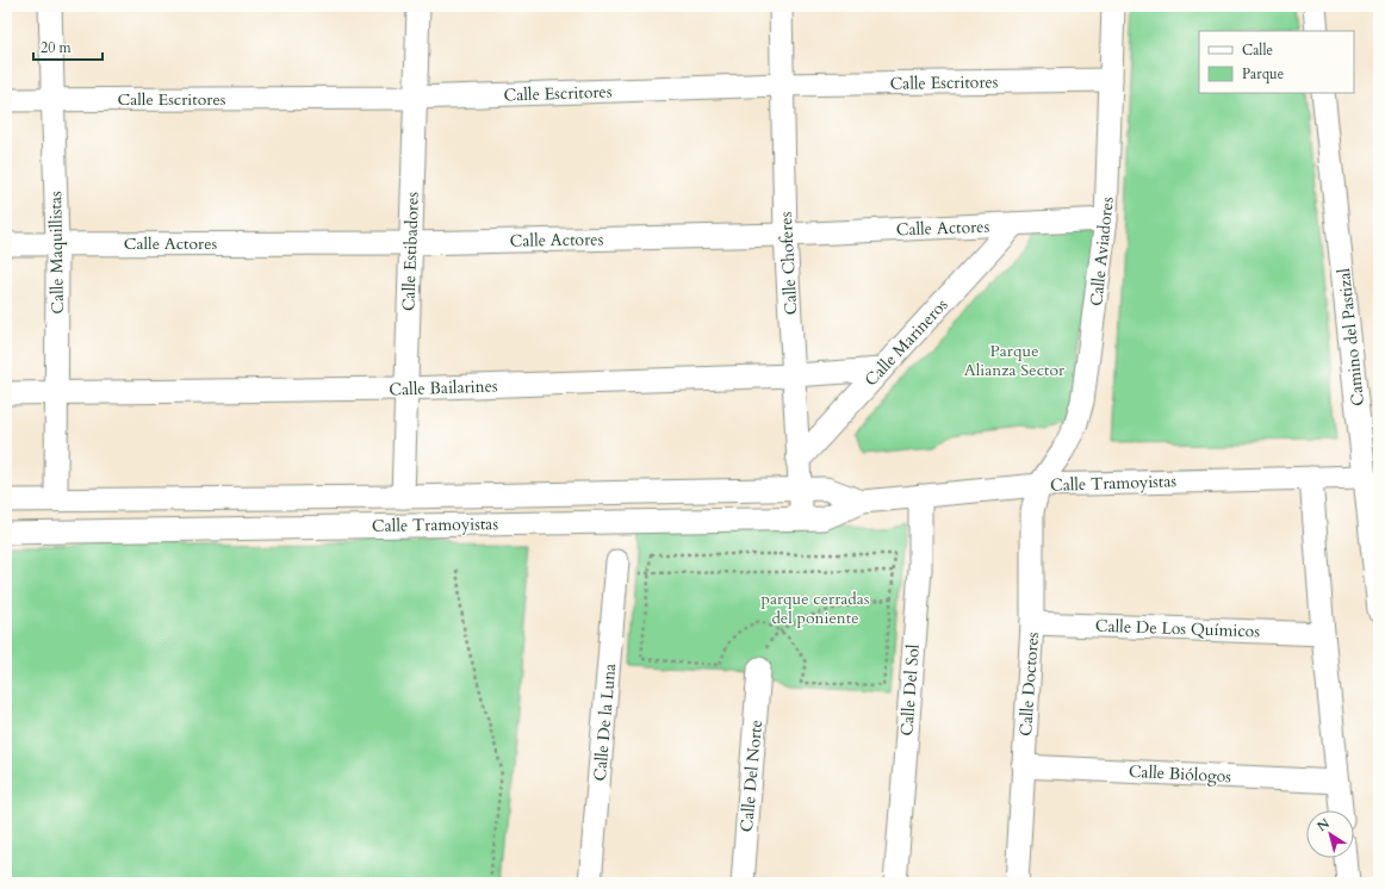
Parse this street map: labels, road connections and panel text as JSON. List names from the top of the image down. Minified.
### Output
{"streets":{"street":["Calle Escritores","Calle Actores","Calle Estibadores","Calle Aviadores","Calle Maquillistas","Calle Choferes","Camino del Pastizal","Calle Marineros","Calle Bailarines","Calle Tramoyistas","Calle De Los Químicos","Calle Doctores","Calle Del Sol","Calle De la Luna","Calle Biólogos","Calle Del Norte"]},"crossings":[["Calle Escritores","Calle Estibadores"],["Calle Escritores","Calle Aviadores"],["Calle Escritores","Calle Maquillistas"],["Calle Escritores","Calle Choferes"],["Calle Actores","Calle Estibadores"],["Calle Actores","Calle Aviadores"],["Calle Actores","Calle Maquillistas"],["Calle Actores","Calle Choferes"],["Calle Actores","Calle Marineros"],["Calle Estibadores","Calle Bailarines"],["Calle Estibadores","Calle Tramoyistas"],["Calle Aviadores","Calle Tramoyistas"],["Calle Aviadores","Calle Doctores"],["Calle Maquillistas","Calle Bailarines"],["Calle Maquillistas","Calle Tramoyistas"],["Calle Choferes","Calle Marineros"],["Calle Choferes","Calle Bailarines"],["Calle Choferes","Calle Tramoyistas"],["Camino del Pastizal","Calle Tramoyistas"],["Calle Marineros","Calle Bailarines"],["Calle Tramoyistas","Calle Doctores"],["Calle Tramoyistas","Calle Del Sol"],["Calle De Los Químicos","Calle Doctores"],["Calle Doctores","Calle Biólogos"]],"parks":["Parque Alianza Sector","parque cerradas del poniente"],"legend":["Calle","Parque"],"scale_bar":"20 m","north":"top left"}
